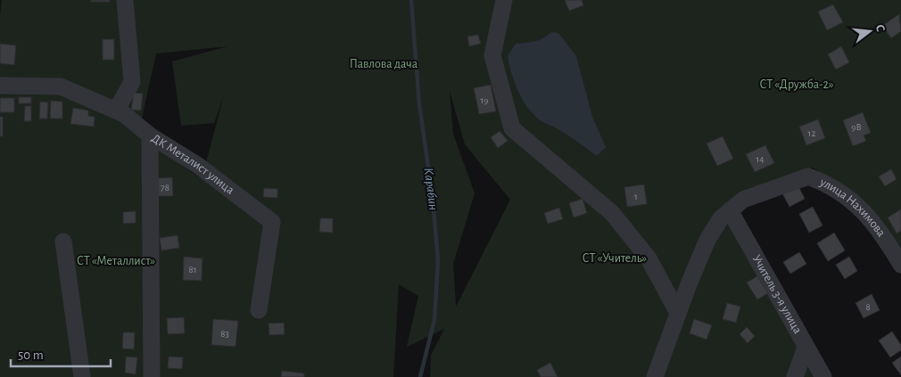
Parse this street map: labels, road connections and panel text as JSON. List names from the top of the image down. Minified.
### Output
{"streets":{"street":["ДК Металист улица","улица Нахимова","Учитель 3-я улица"]},"crossings":[["улица Нахимова","Учитель 3-я улица"]],"water":["Карабин"],"parks":["Павлова дача","СТ «Дружба-2»","СТ «Учитель»","СТ «Металлист»"],"house_numbers":["19","9В","12","14","78","1","81","8","83"],"scale_bar":"50 m","north":"right"}
